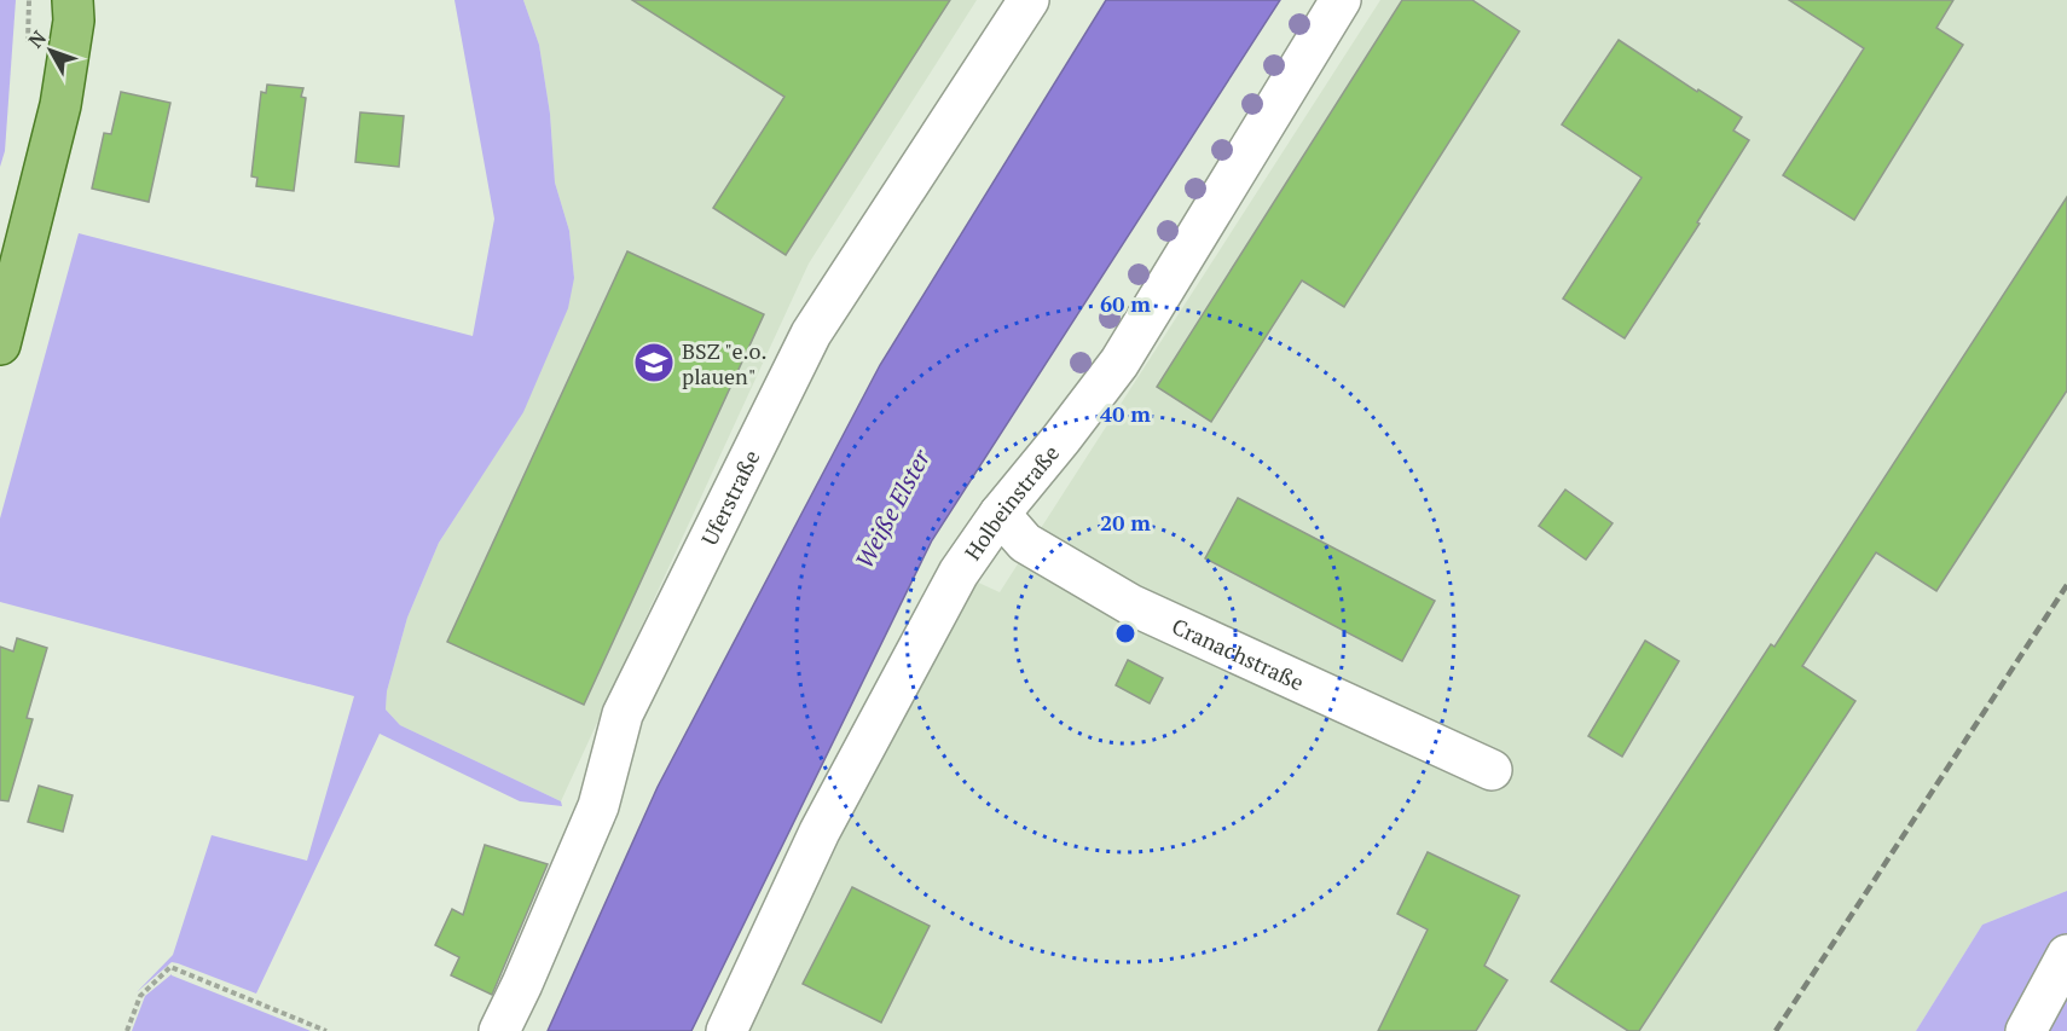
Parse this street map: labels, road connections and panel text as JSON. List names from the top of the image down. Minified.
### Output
{"streets":{"street":["Uferstraße","Holbeinstraße","Cranachstraße"]},"crossings":[["Holbeinstraße","Cranachstraße"]],"water":["Weiße Elster"],"places":{"school or university":["BSZ \"e.o. plauen\""]},"north":"top left","rings":["60 m","40 m","20 m"]}
